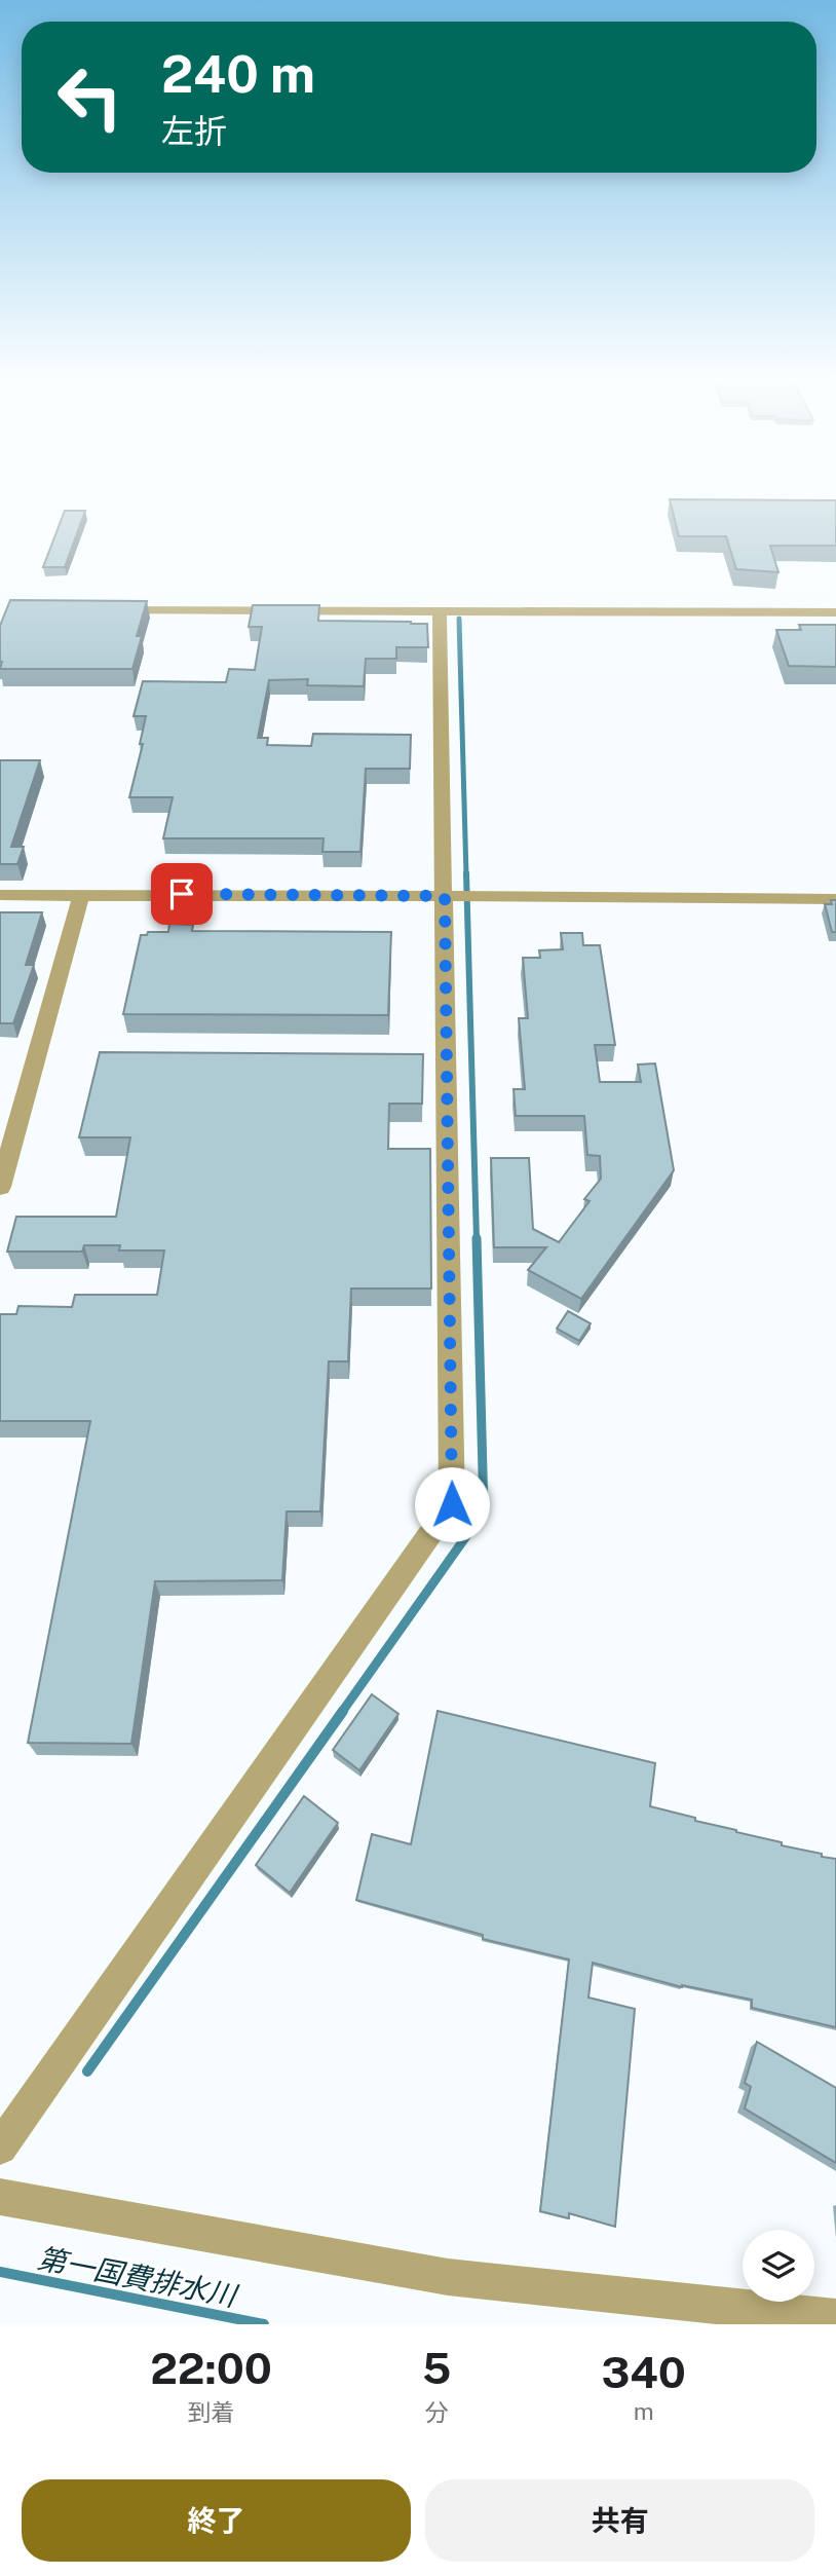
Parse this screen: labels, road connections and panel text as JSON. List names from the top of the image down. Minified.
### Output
{"water":["第一国費排水川"],"page":{"turn":["240 m","左折"],"eta":["22:00","到着","5","分","340","m"],"buttons":["終了","共有"]}}
